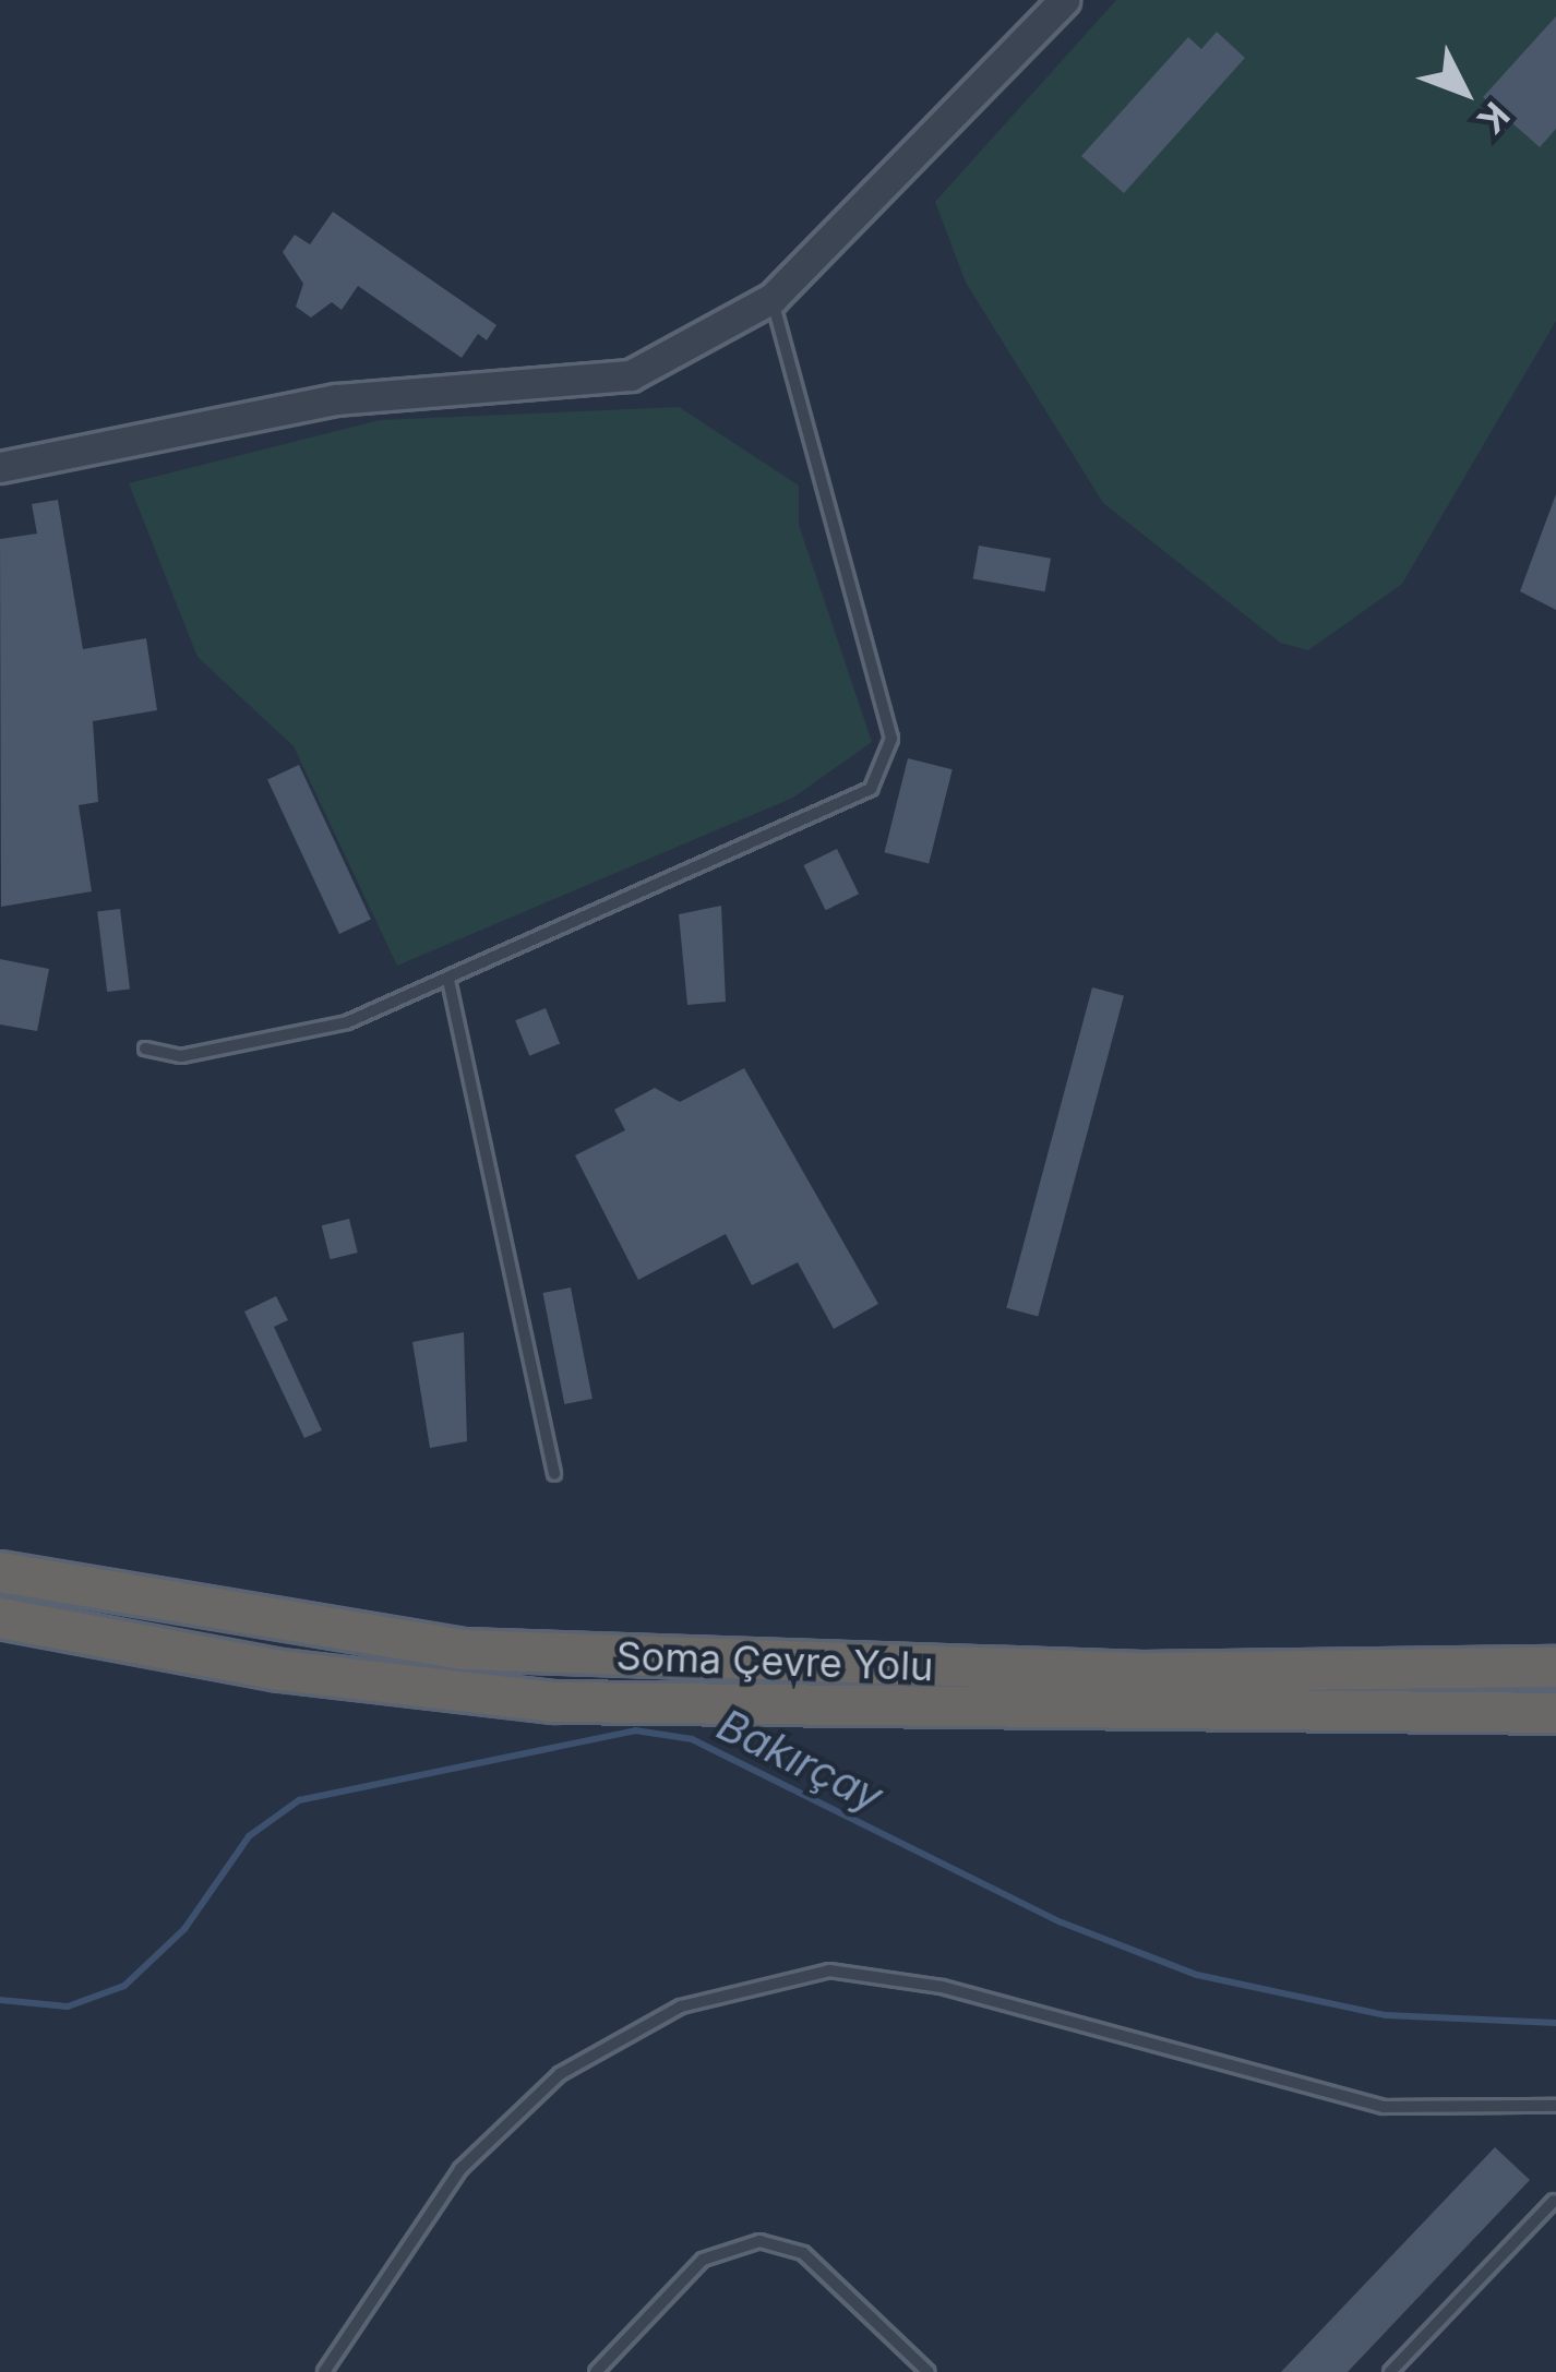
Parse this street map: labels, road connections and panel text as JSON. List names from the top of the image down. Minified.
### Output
{"streets":{"highway":["Soma Çevre Yolu"]},"water":["Bakırçay"],"north":"bottom right"}
